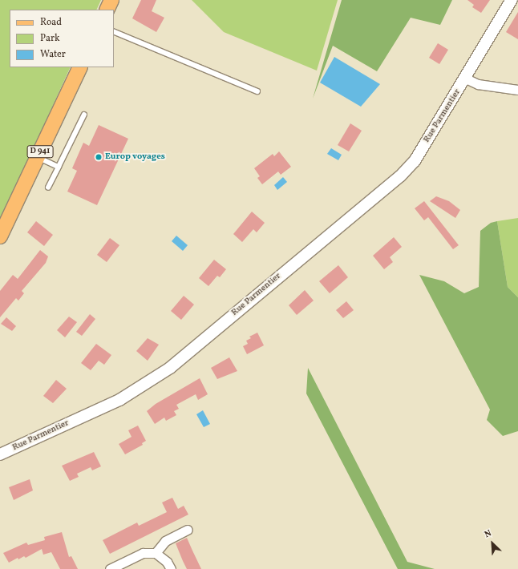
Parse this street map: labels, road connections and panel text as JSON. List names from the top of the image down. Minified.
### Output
{"streets":{"main road":["D 941"],"street":["Rue Parmentier"]},"places":["Europ voyages"],"legend":["Road","Park","Water"],"north":"top left"}
